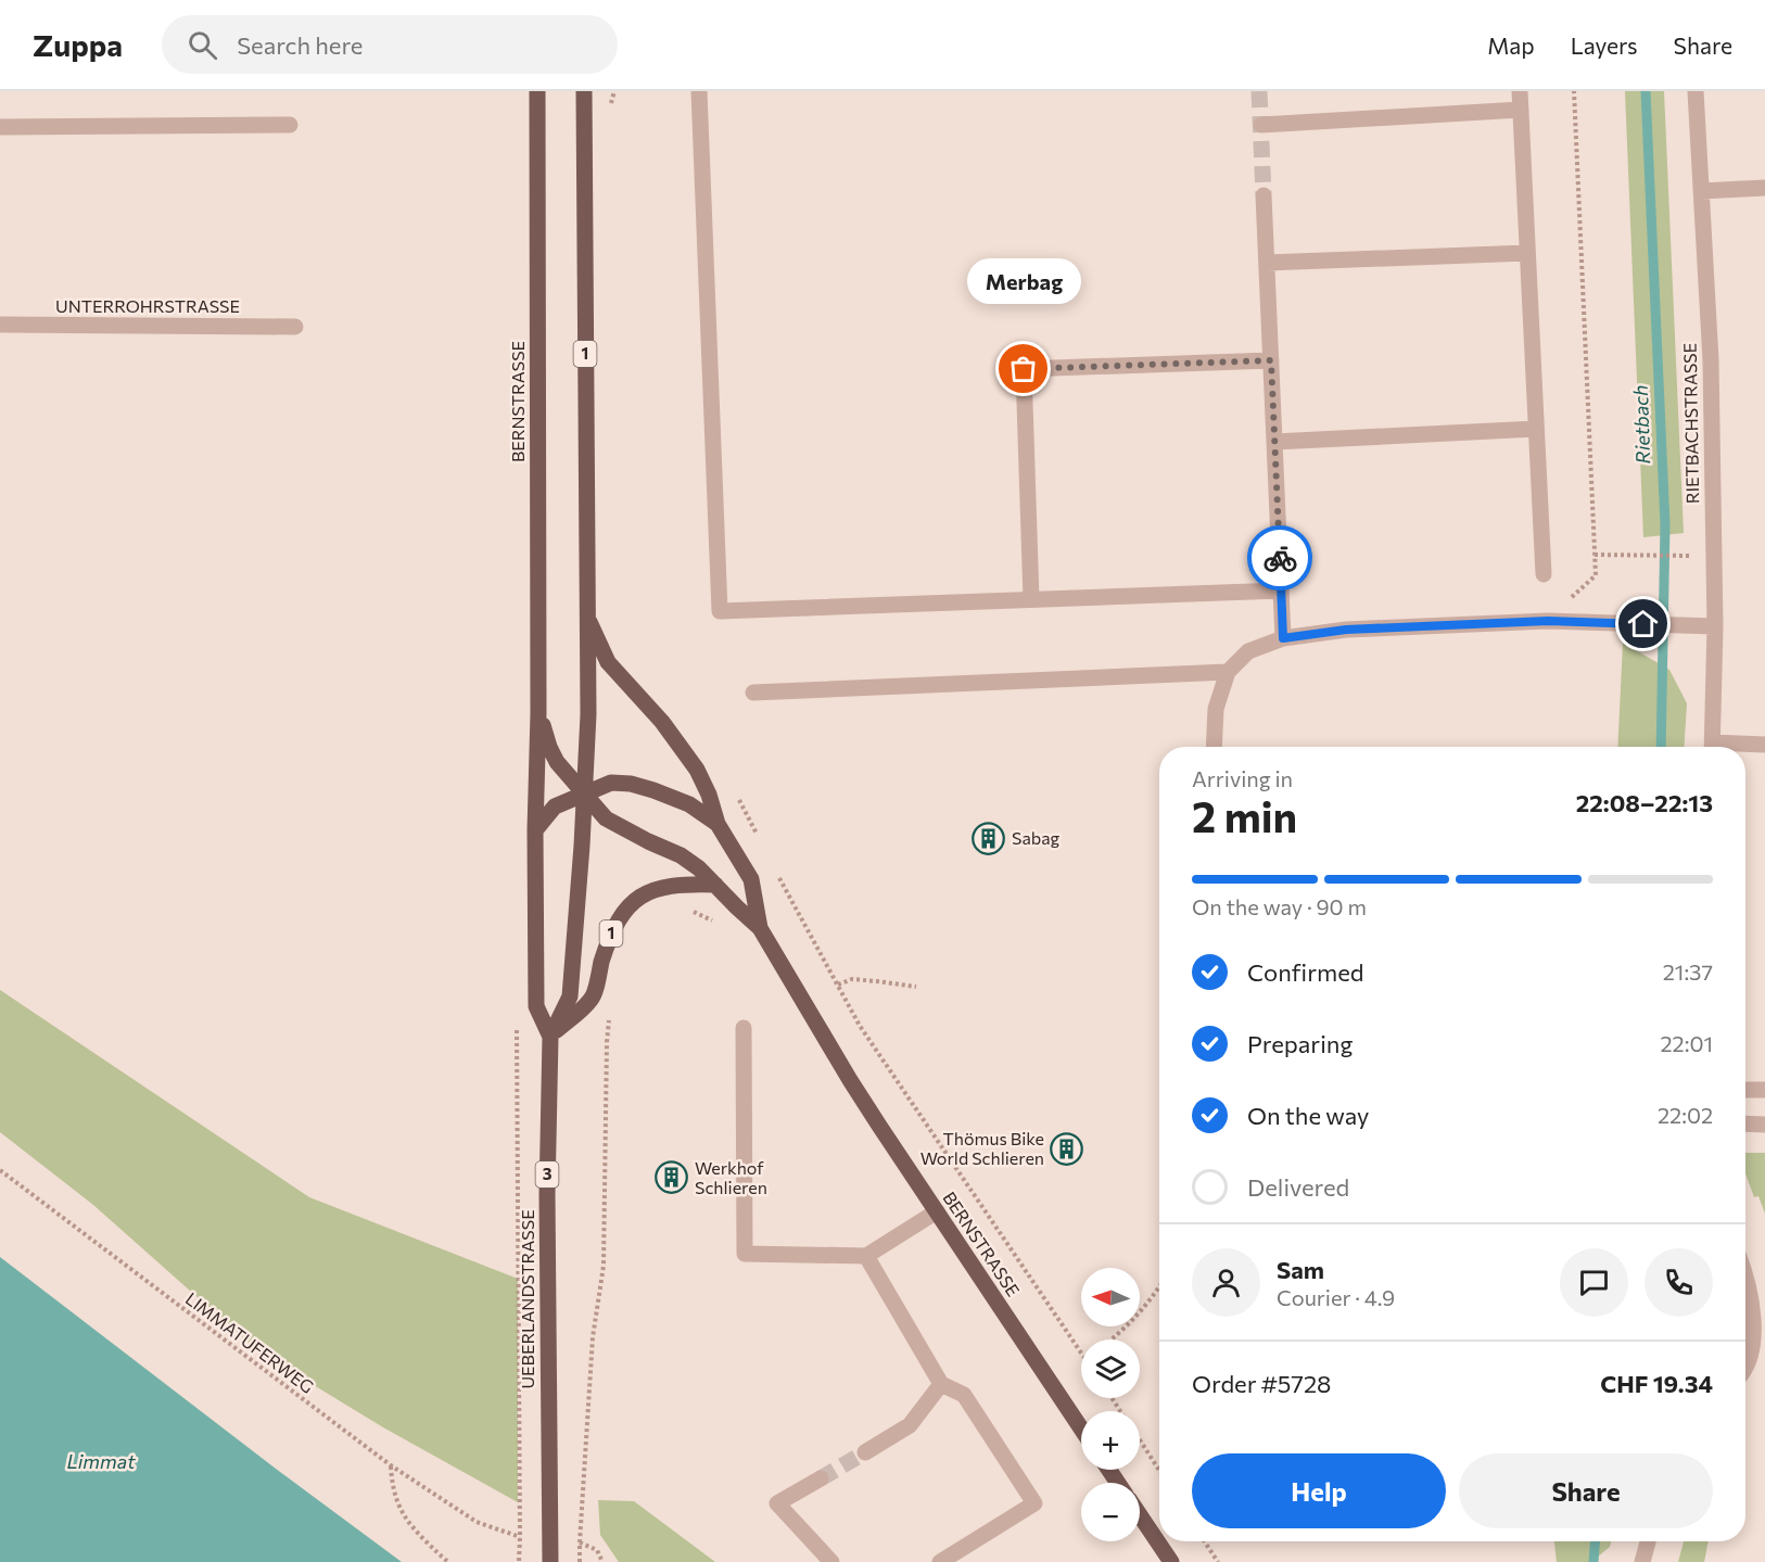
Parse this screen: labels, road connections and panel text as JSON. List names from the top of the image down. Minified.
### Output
{"streets":{"main road":["1","BERNSTRASSE","3","UEBERLANDSTRASSE"],"street":["UNTERROHRSTRASSE","RIETBACHSTRASSE"],"path":["LIMMATUFERWEG"]},"crossings":[["1","BERNSTRASSE"],["1","UEBERLANDSTRASSE"],["BERNSTRASSE","UEBERLANDSTRASSE"]],"water":["Rietbach","Limmat"],"places":{"other":["Merbag"],"building":["Sabag","Thömus Bike World Schlieren","Werkhof Schlieren"]},"north":"left","page":{"header":"Zuppa","search":"Search here","nav":["Map","Layers","Share"],"bubble":"Merbag","heading":["2 min","Arriving in","22:08–22:13"],"panel":["Sam","Courier · 4.9","Order #5728","CHF 19.34"],"bar":"On the way · 90 m","list":[["Confirmed","21:37"],["Preparing","22:01"],["On the way","22:02"],"Delivered"],"map_buttons":["+","−"],"buttons":["Help","Share"]}}
